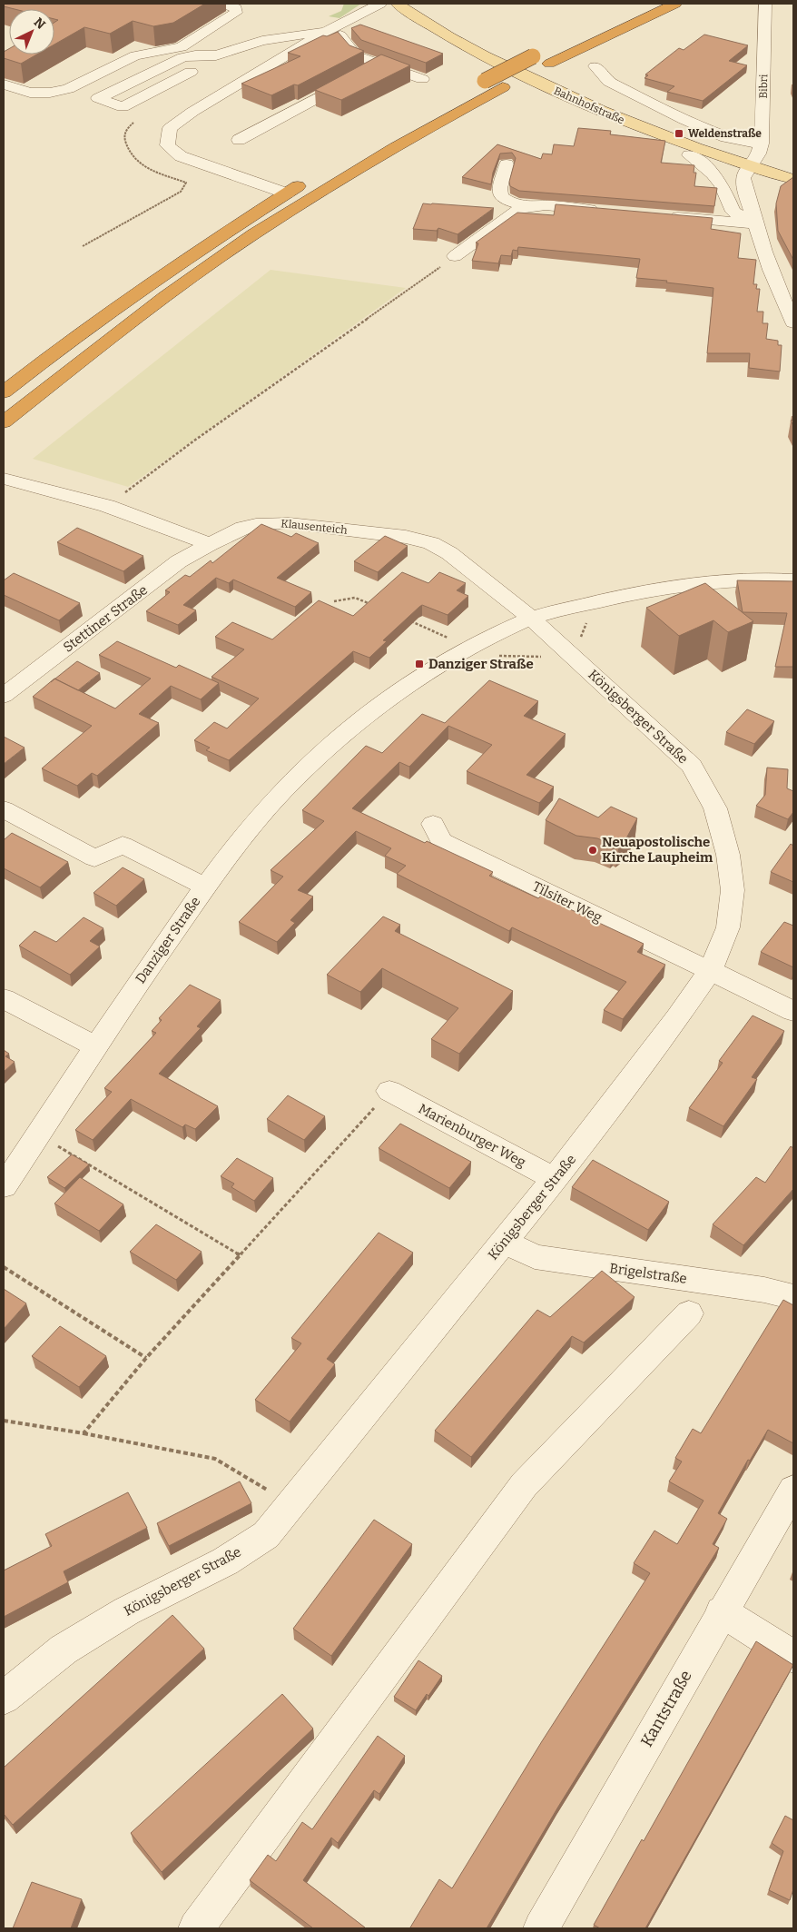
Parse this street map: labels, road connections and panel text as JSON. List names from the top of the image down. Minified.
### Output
{"streets":{"main road":["Bahnhofstraße"],"street":["Bibri","Klausenteich","Stettiner Straße","Königsberger Straße","Tilsiter Weg","Danziger Straße","Marienburger Weg","Brigelstraße","Kantstraße"]},"crossings":[["Bibri","Bahnhofstraße"],["Klausenteich","Stettiner Straße"],["Klausenteich","Königsberger Straße"],["Klausenteich","Danziger Straße"],["Königsberger Straße","Tilsiter Weg"],["Königsberger Straße","Danziger Straße"],["Königsberger Straße","Marienburger Weg"],["Königsberger Straße","Brigelstraße"]],"places":{"transit":["Weldenstraße","Danziger Straße"],"other":["Neuapostolische Kirche Laupheim"]},"north":"top right"}
